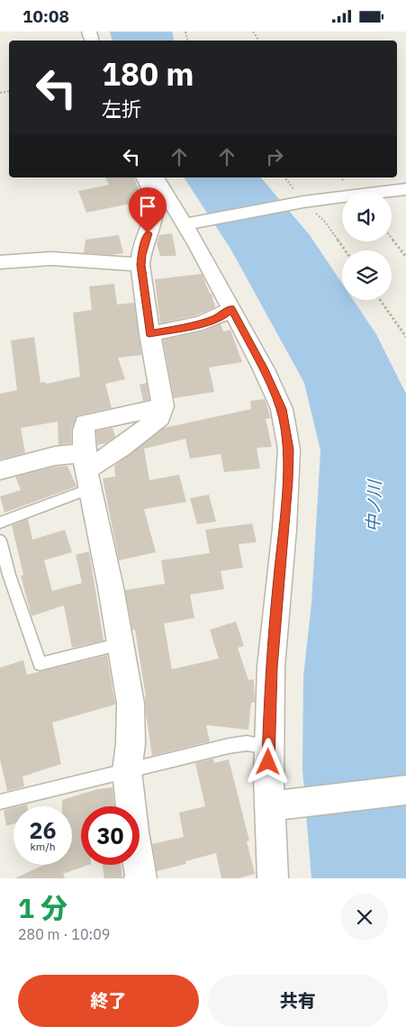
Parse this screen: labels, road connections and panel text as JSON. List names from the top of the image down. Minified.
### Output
{"water":["中ノ川"],"page":{"status":"10:08","turn":["180 m","左折"],"speed":"26 km/h","limit":"30","heading":["1 分","280 m · 10:09"],"buttons":["終了","共有"]}}
